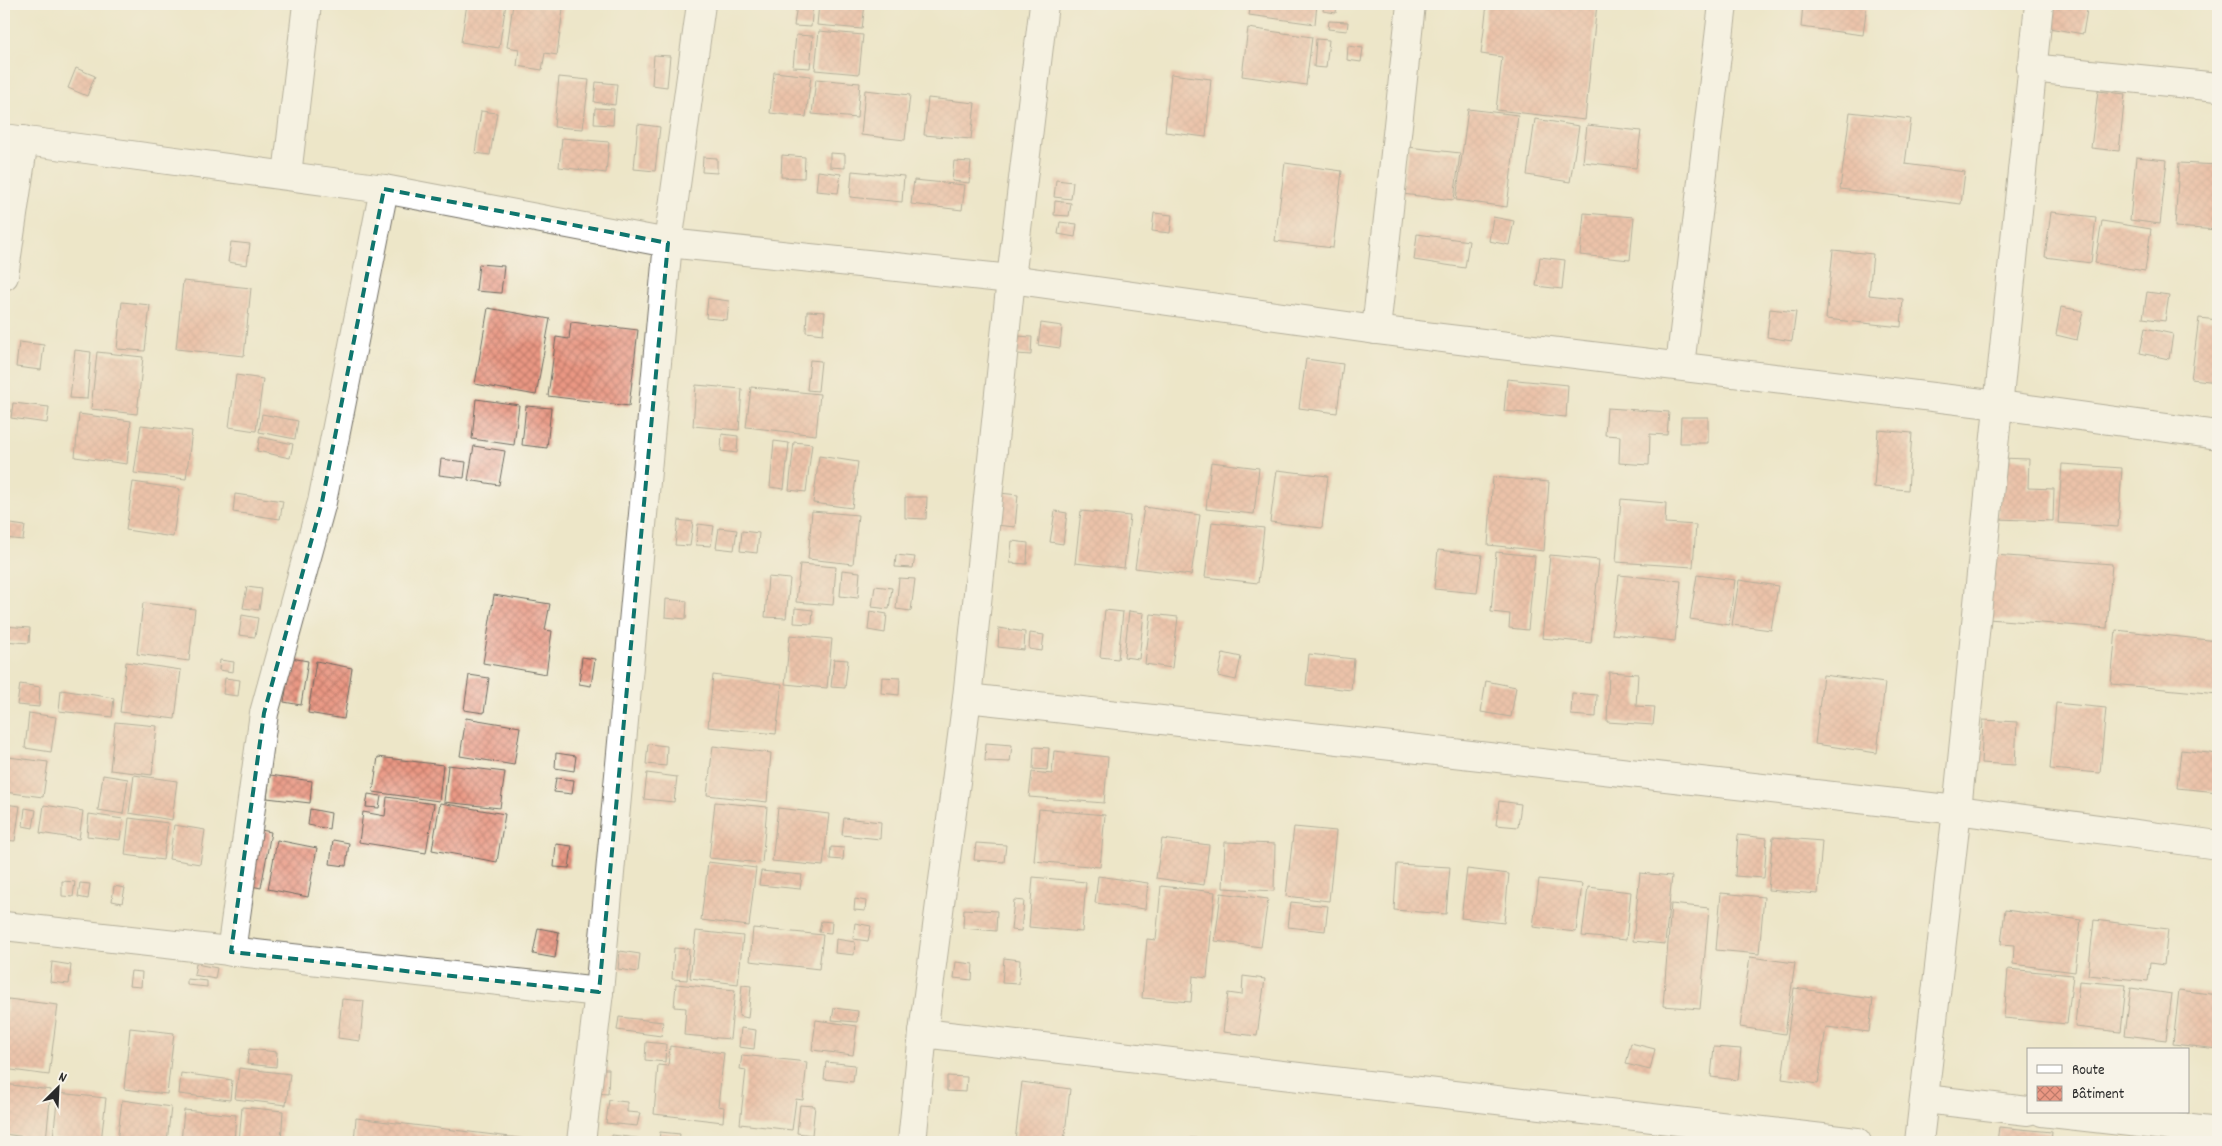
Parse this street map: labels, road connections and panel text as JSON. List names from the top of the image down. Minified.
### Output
{"legend":["Route","Bâtiment"],"north":"top right"}
